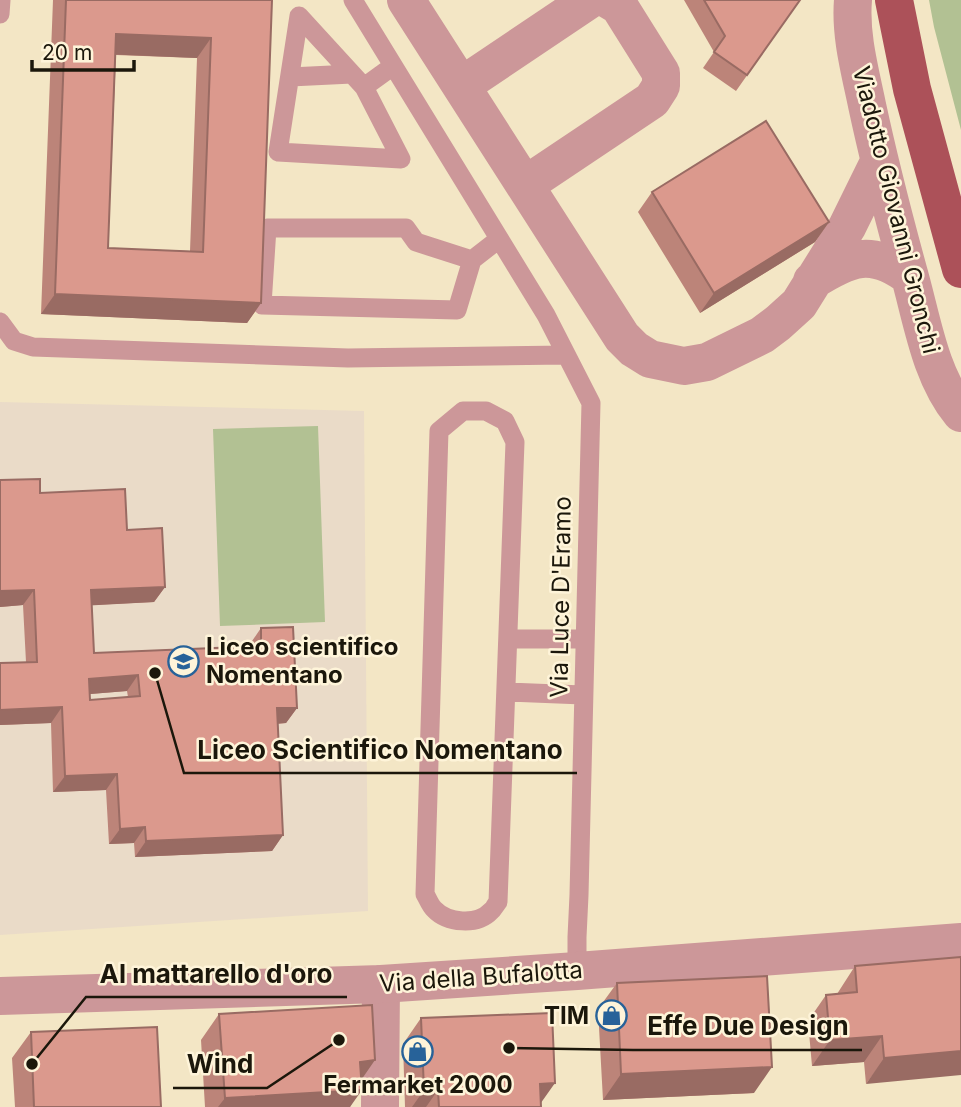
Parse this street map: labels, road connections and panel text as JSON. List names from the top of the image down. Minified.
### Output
{"streets":{"main road":["Viadotto Giovanni Gronchi"],"street":["Via della Bufalotta"],"lane":["Via Luce D'Eramo"]},"crossings":[["Via Luce D'Eramo","Via della Bufalotta"]],"places":{"school or university":["Liceo scientifico Nomentano"],"other":["Liceo Scientifico Nomentano","Wind","Effe Due Design","Al mattarello d'oro"],"shop":["TIM","Fermarket 2000"]},"scale_bar":"20 m"}
